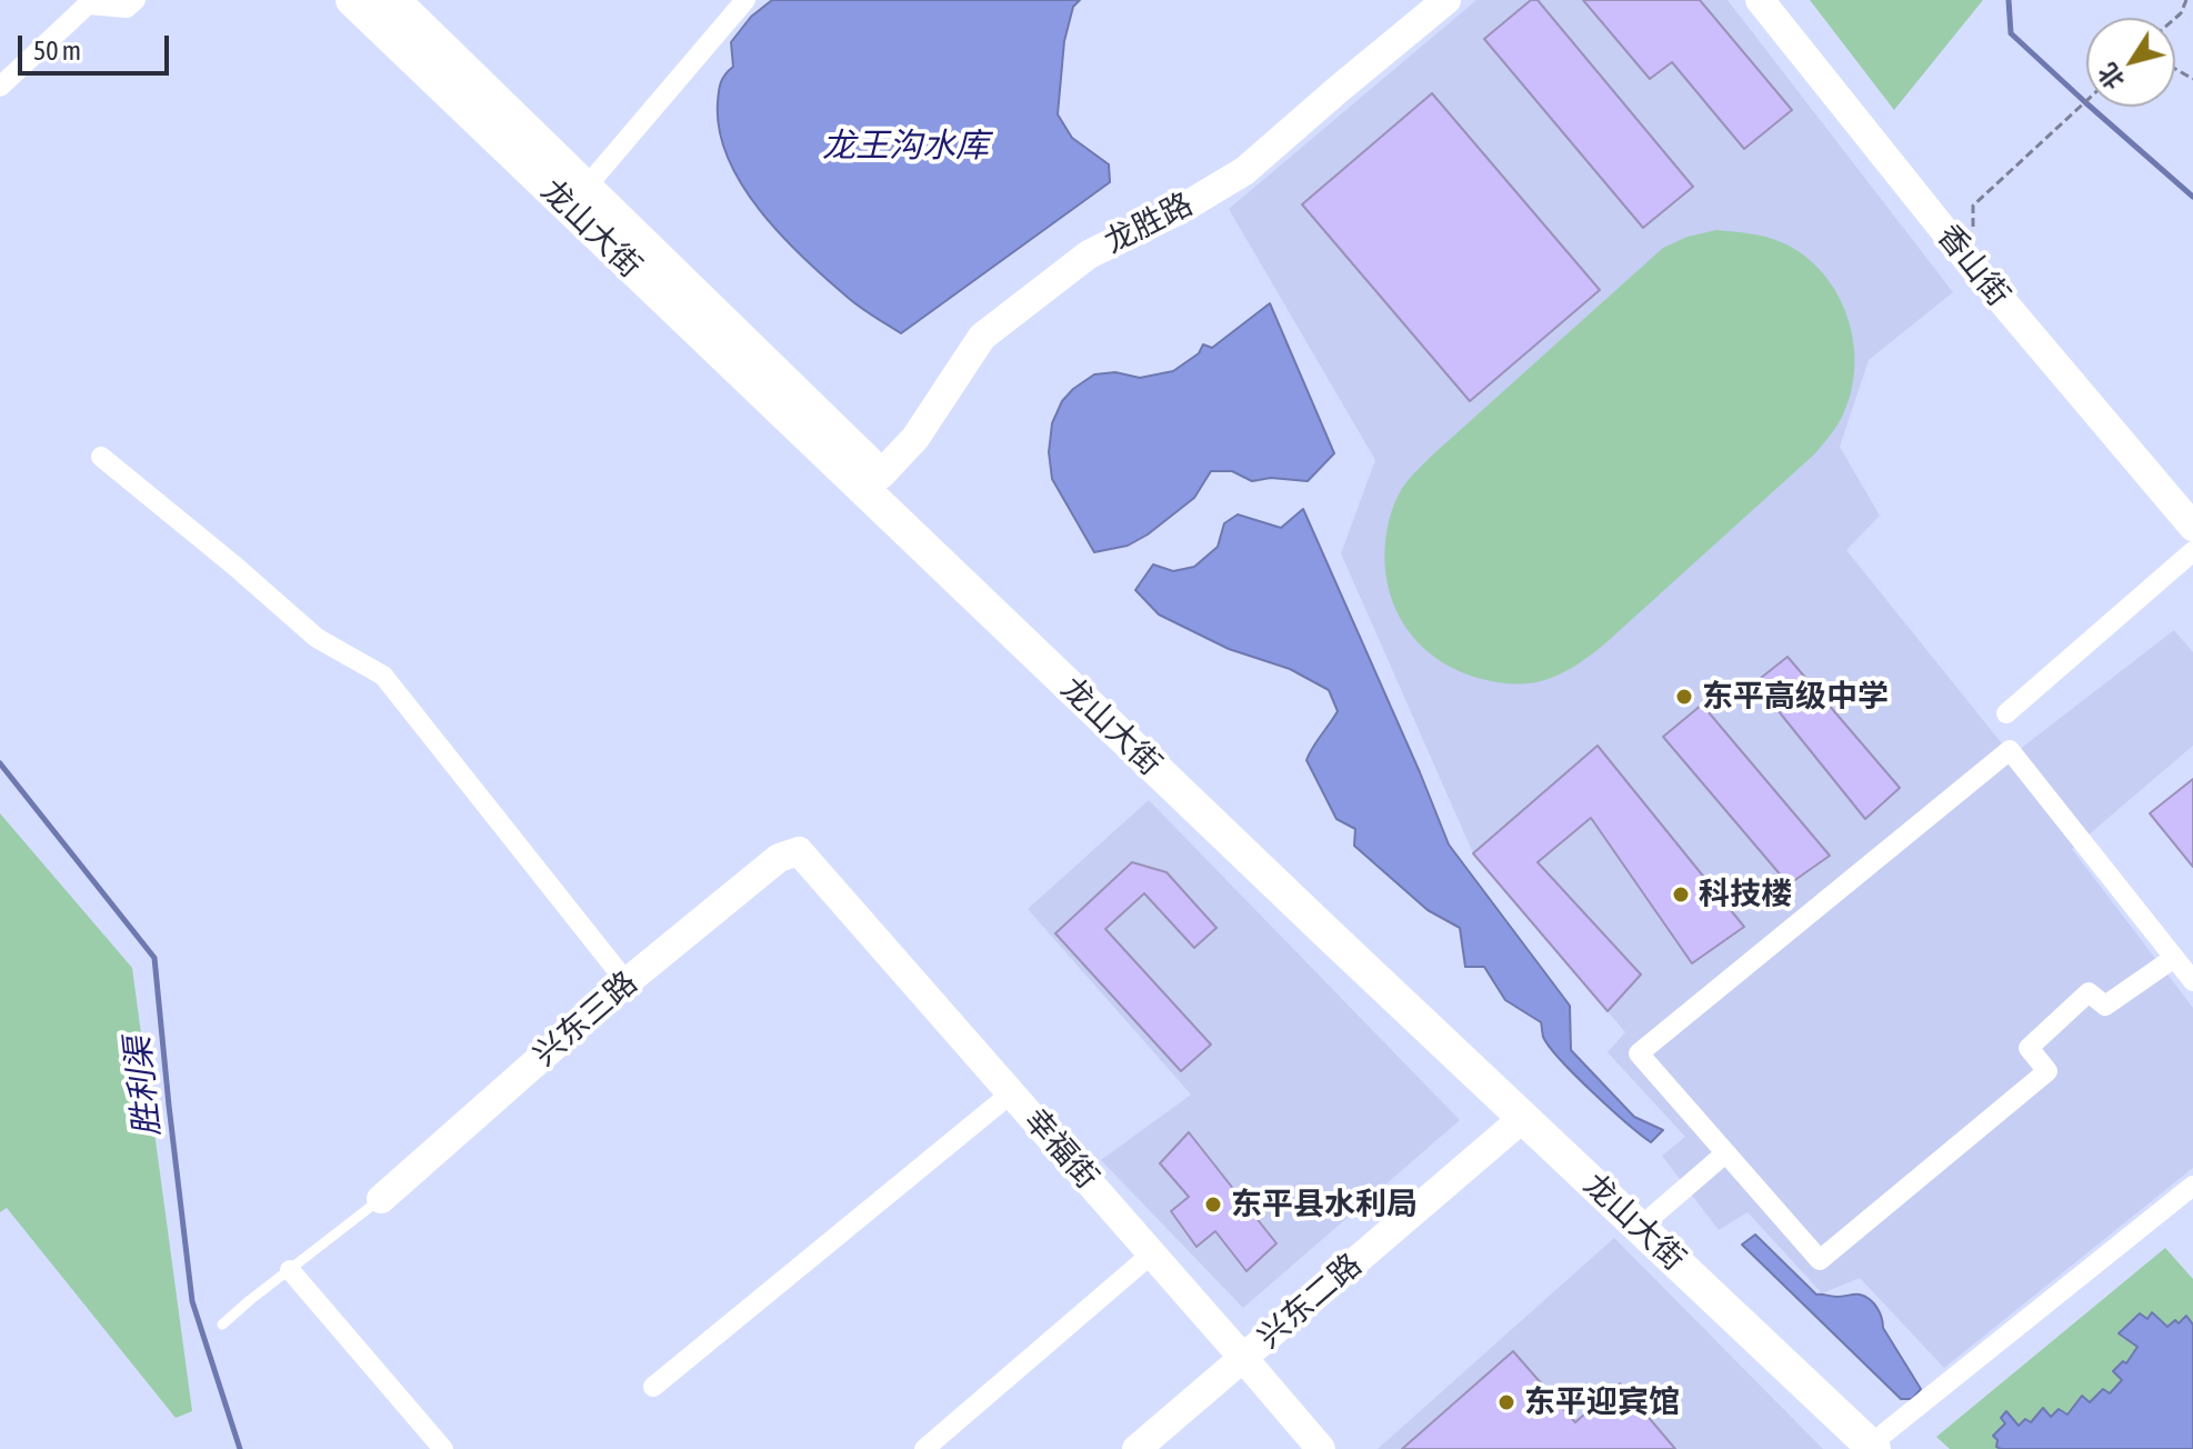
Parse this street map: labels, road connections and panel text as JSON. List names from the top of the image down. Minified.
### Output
{"streets":{"main road":["龙山大街"],"street":["龙胜路","香山街","兴东三路","幸福街","兴东二路"]},"crossings":[["龙胜路","龙山大街"],["龙山大街","兴东二路"],["兴东三路","幸福街"],["幸福街","兴东二路"]],"water":["龙王沟水库","胜利渠"],"places":["东平高级中学","科技楼","东平县水利局","东平迎宾馆"],"scale_bar":"50 m","north":"bottom left"}
